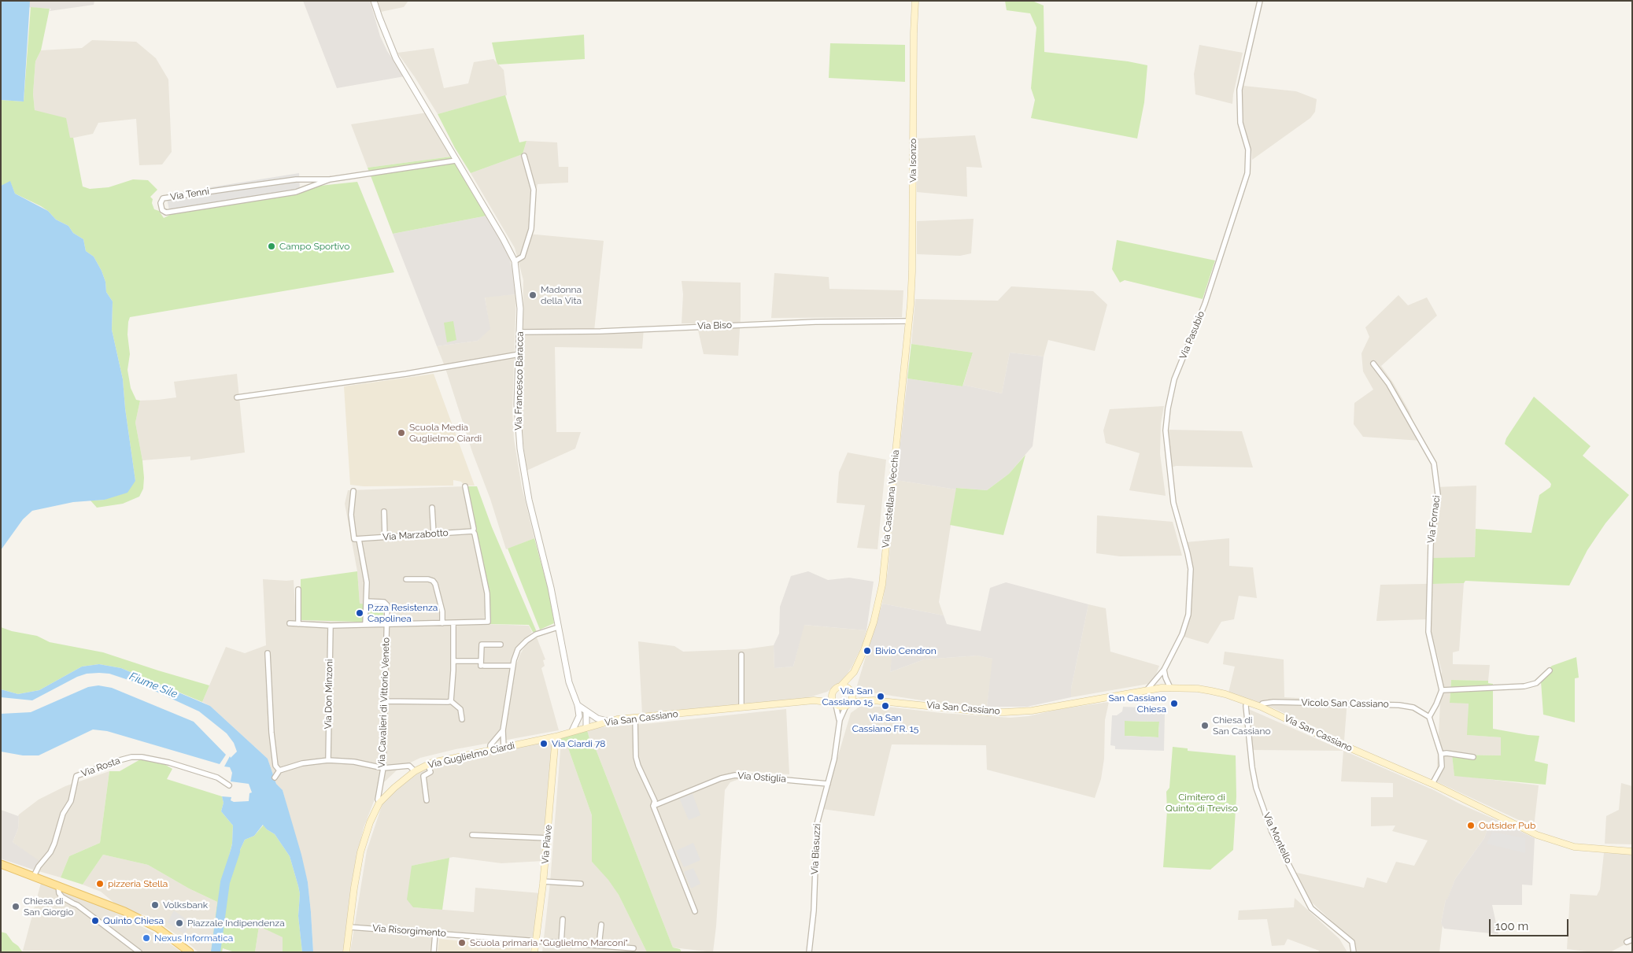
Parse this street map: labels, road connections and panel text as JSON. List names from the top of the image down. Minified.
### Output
{"streets":{"main road":["Via Isonzo","Via Castellana Vecchia","Via San Cassiano","Via Guglielmo Ciardi","Via Piave"],"street":["Via Tenni","Via Biso","Via Pasubio","Via Francesco Baracca","Via Fornaci","Via Marzabotto","Via Don Minzoni","Via Cavalieri di Vittorio Veneto","Vicolo San Cassiano","Via Rosta","Via Ostiglia","Via Montello","Via Biasuzzi","Via Risorgimento"]},"crossings":[["Via Isonzo","Via Biso"],["Via Isonzo","Via Castellana Vecchia"],["Via Tenni","Via Francesco Baracca"],["Via Biso","Via Francesco Baracca"],["Via Biso","Via Castellana Vecchia"],["Via Pasubio","Via San Cassiano"],["Via Francesco Baracca","Via San Cassiano"],["Via Francesco Baracca","Via Guglielmo Ciardi"],["Via Castellana Vecchia","Via San Cassiano"],["Via Castellana Vecchia","Via Biasuzzi"],["Via Cavalieri di Vittorio Veneto","Via Guglielmo Ciardi"],["Vicolo San Cassiano","Via San Cassiano"],["Via San Cassiano","Via Guglielmo Ciardi"],["Via San Cassiano","Via Montello"],["Via San Cassiano","Via Biasuzzi"],["Via Guglielmo Ciardi","Via Piave"],["Via Guglielmo Ciardi","Via Risorgimento"],["Via Ostiglia","Via Biasuzzi"],["Via Piave","Via Risorgimento"]],"water":["Fiume Sile"],"parks":["Cimitero di Quinto di Treviso"],"places":["Campo Sportivo","Madonna della Vita","Scuola Media Guglielmo Ciardi","P.zza Resistenza Capolinea","Bivio Cendron","Via San Cassiano 15","San Cassiano Chiesa","Via San Cassiano FR. 15","Chiesa di San Cassiano","Via Ciardi 78","Outsider Pub","pizzeria Stella","Volksbank","Chiesa di San Giorgio","Quinto Chiesa","Piazzale Indipendenza","Nexus Informatica","Scuola primaria \"Guglielmo Marconi\""],"scale_bar":"100 m"}
